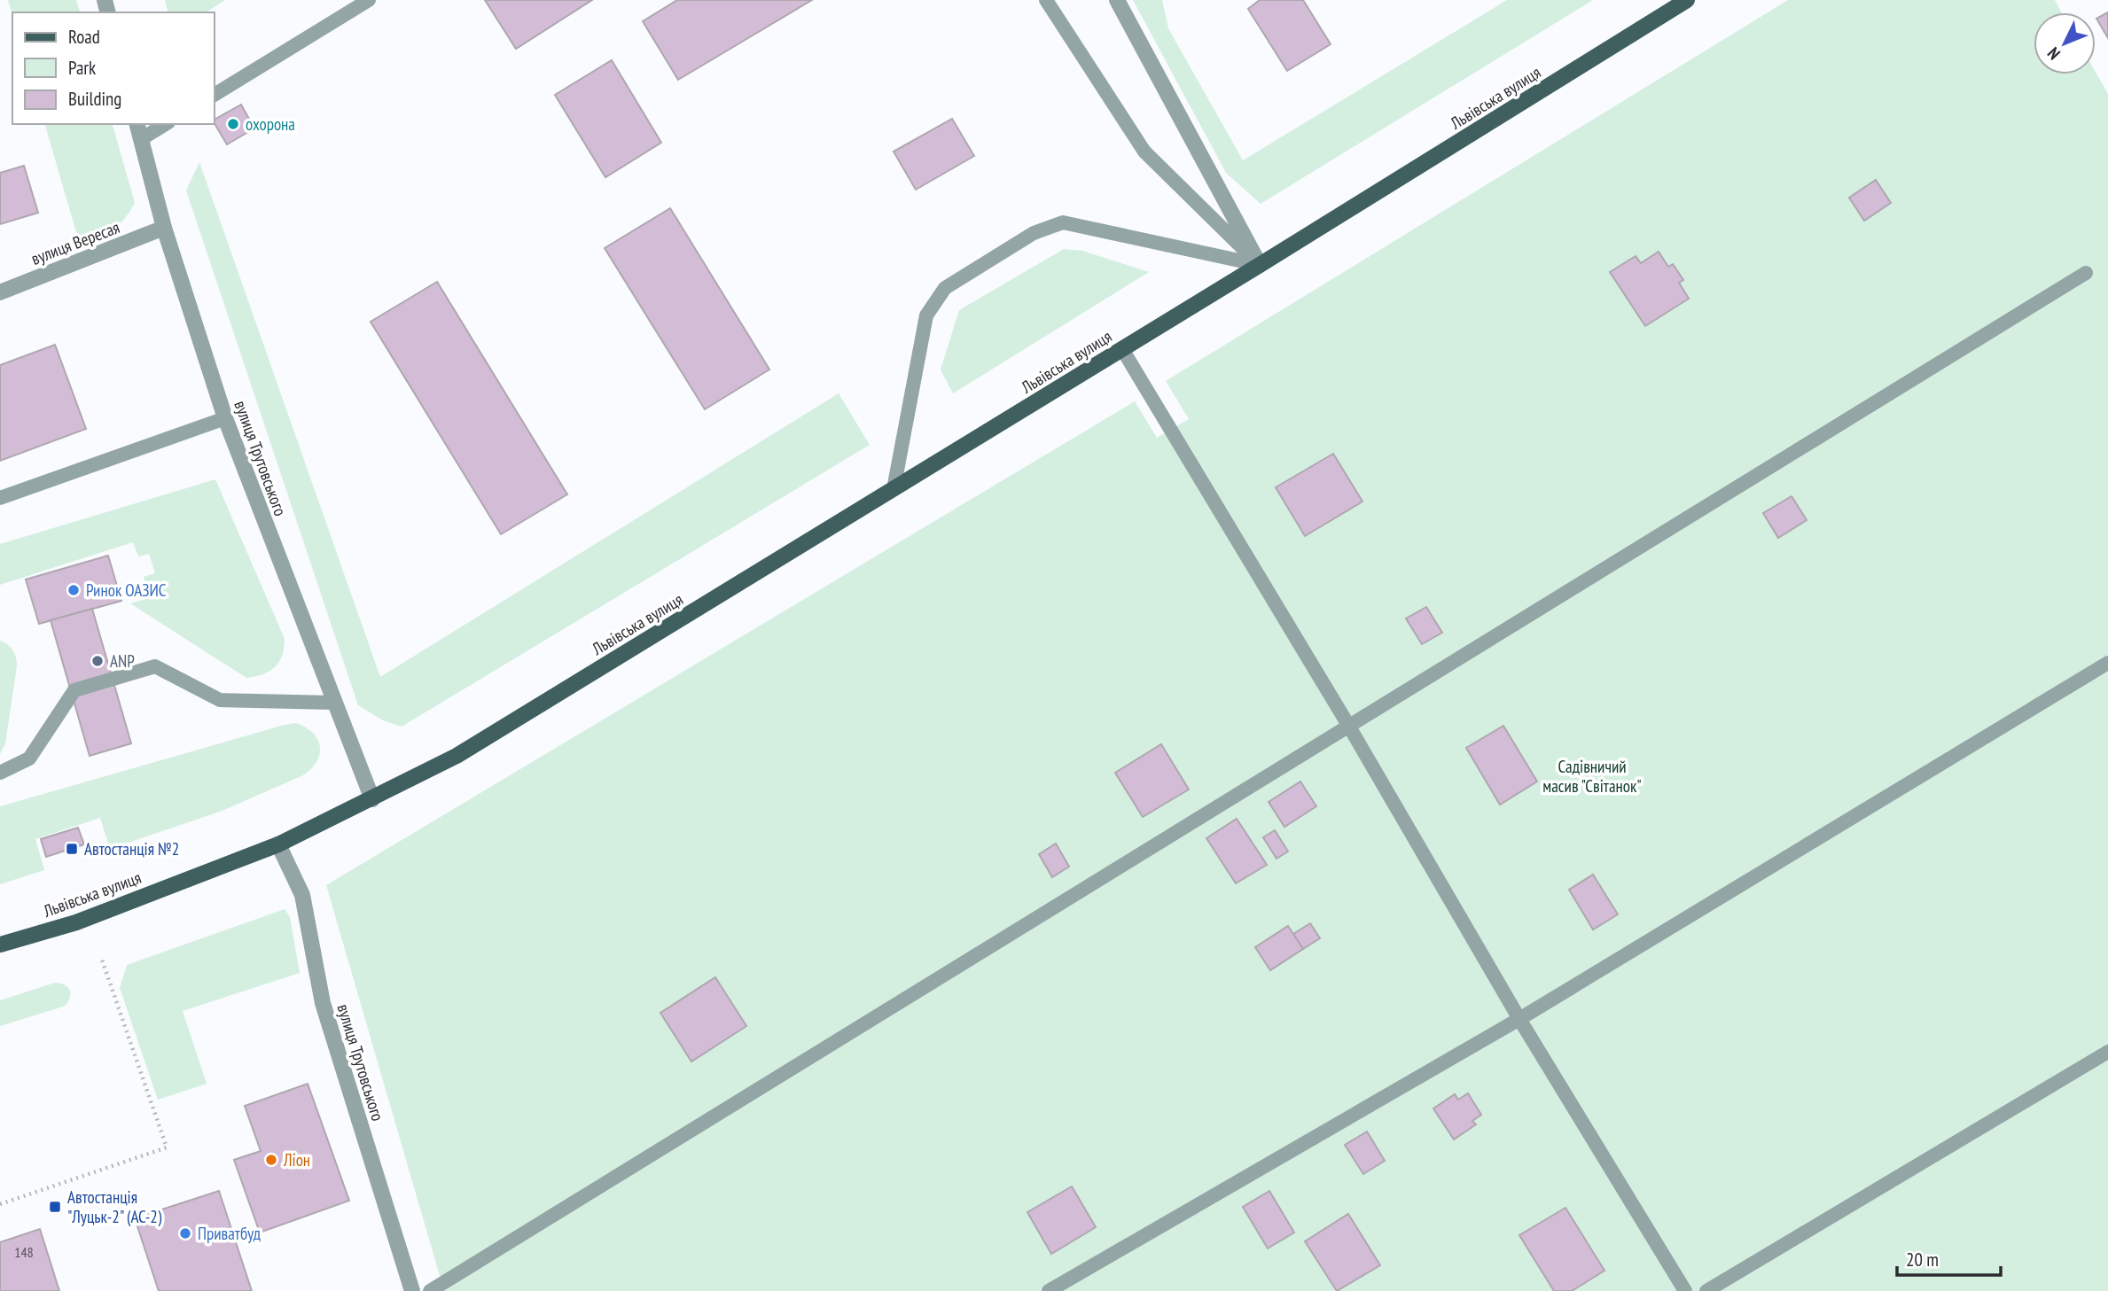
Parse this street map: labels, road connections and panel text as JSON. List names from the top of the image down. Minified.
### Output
{"streets":{"main road":["Львівська вулиця"],"street":["вулиця Вересая","вулиця Трутовського"]},"crossings":[["Львівська вулиця","вулиця Трутовського"],["вулиця Вересая","вулиця Трутовського"]],"parks":["Садівничий масив \"Світанок\""],"places":{"other":["охорона","Ринок ОАЗИС","ANP","Ліон","Приватбуд"],"transit":["Автостанція №2","Автостанція \"Луцьк-2\" (АС-2)"]},"house_numbers":["148"],"legend":["Road","Park","Building"],"scale_bar":"20 m","north":"bottom left"}
